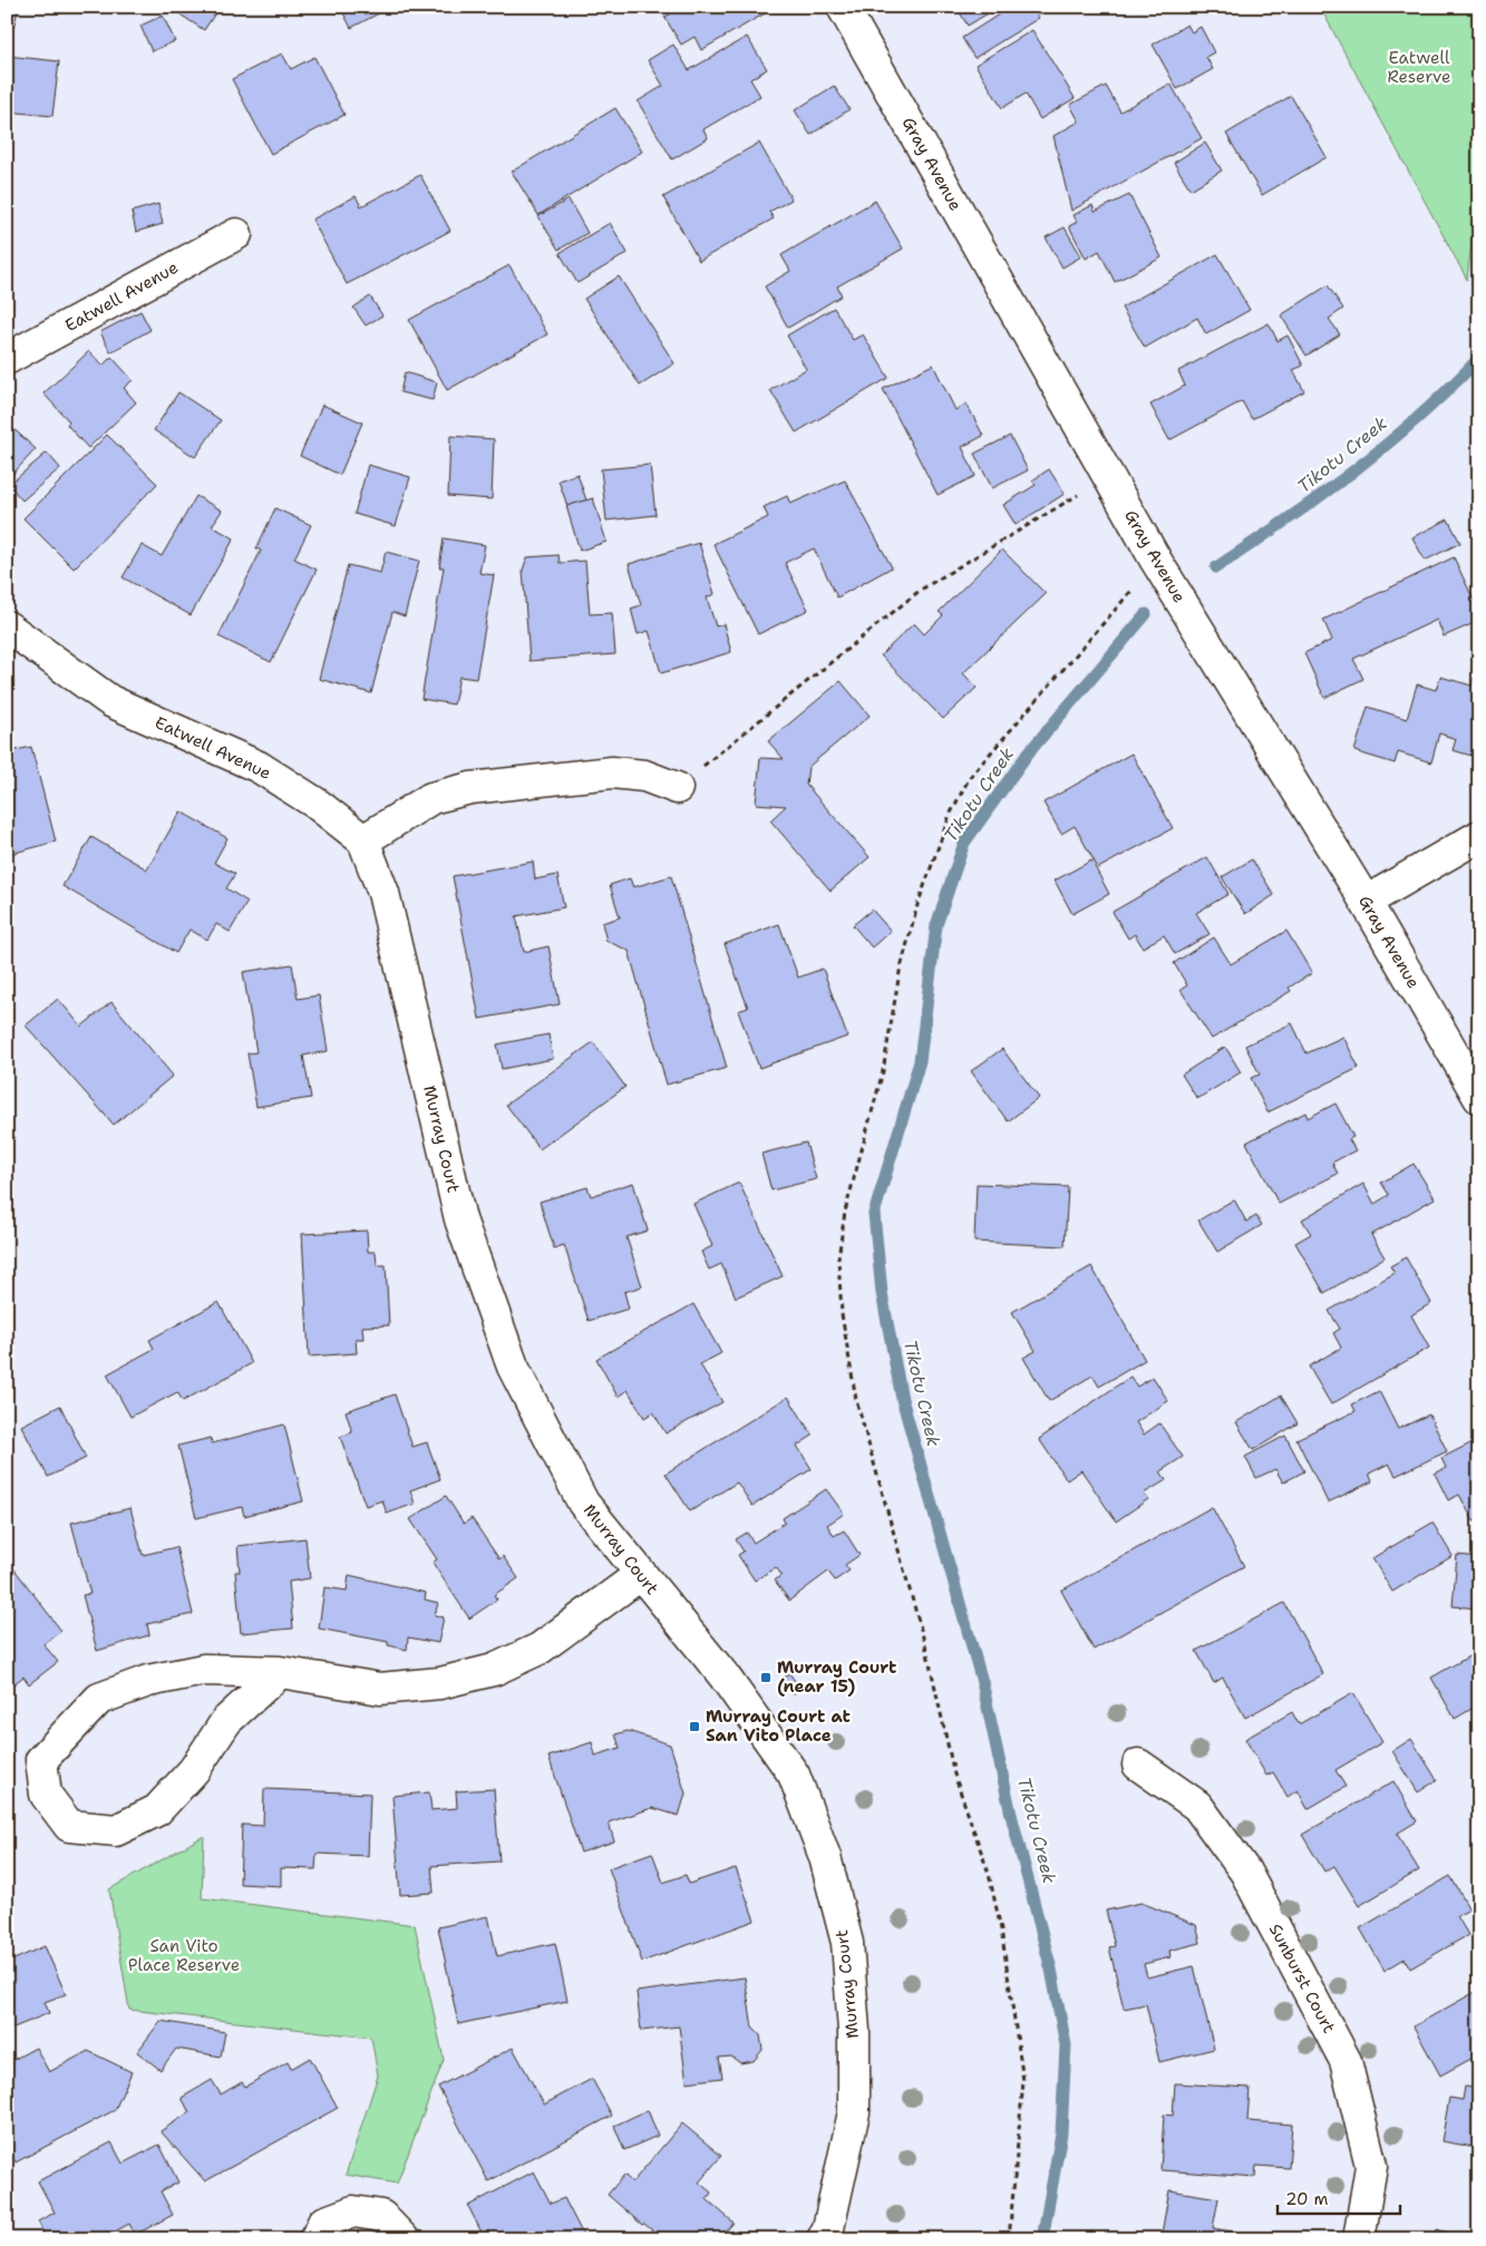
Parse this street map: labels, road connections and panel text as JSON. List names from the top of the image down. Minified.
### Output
{"streets":{"street":["Gray Avenue","Eatwell Avenue","Murray Court","Sunburst Court"]},"crossings":[["Eatwell Avenue","Murray Court"]],"water":["Tikotu Creek"],"parks":["Eatwell Reserve","San Vito Place Reserve"],"places":{"transit":["Murray Court (near 15)","Murray Court at San Vito Place"]},"scale_bar":"20 m"}
